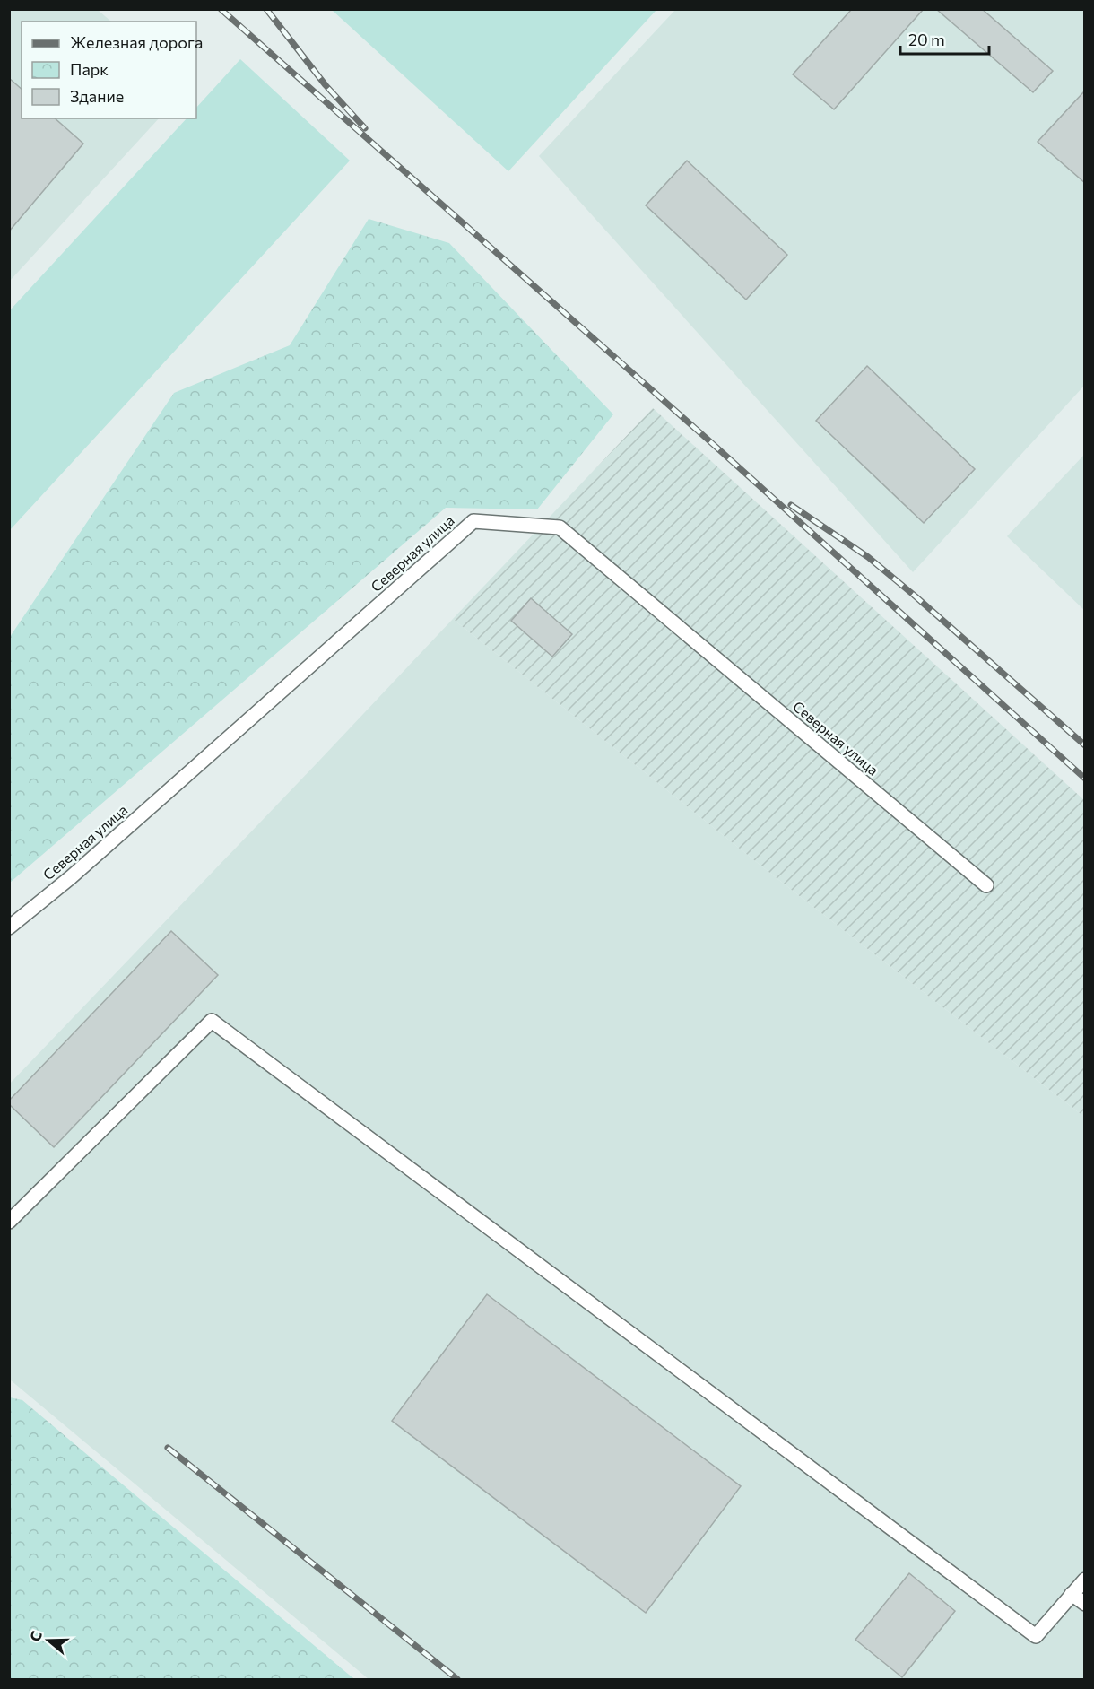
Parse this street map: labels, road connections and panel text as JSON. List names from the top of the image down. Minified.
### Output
{"streets":{"lane":["Северная улица"]},"legend":["Железная дорога","Парк","Здание"],"scale_bar":"20 m","north":"left"}
